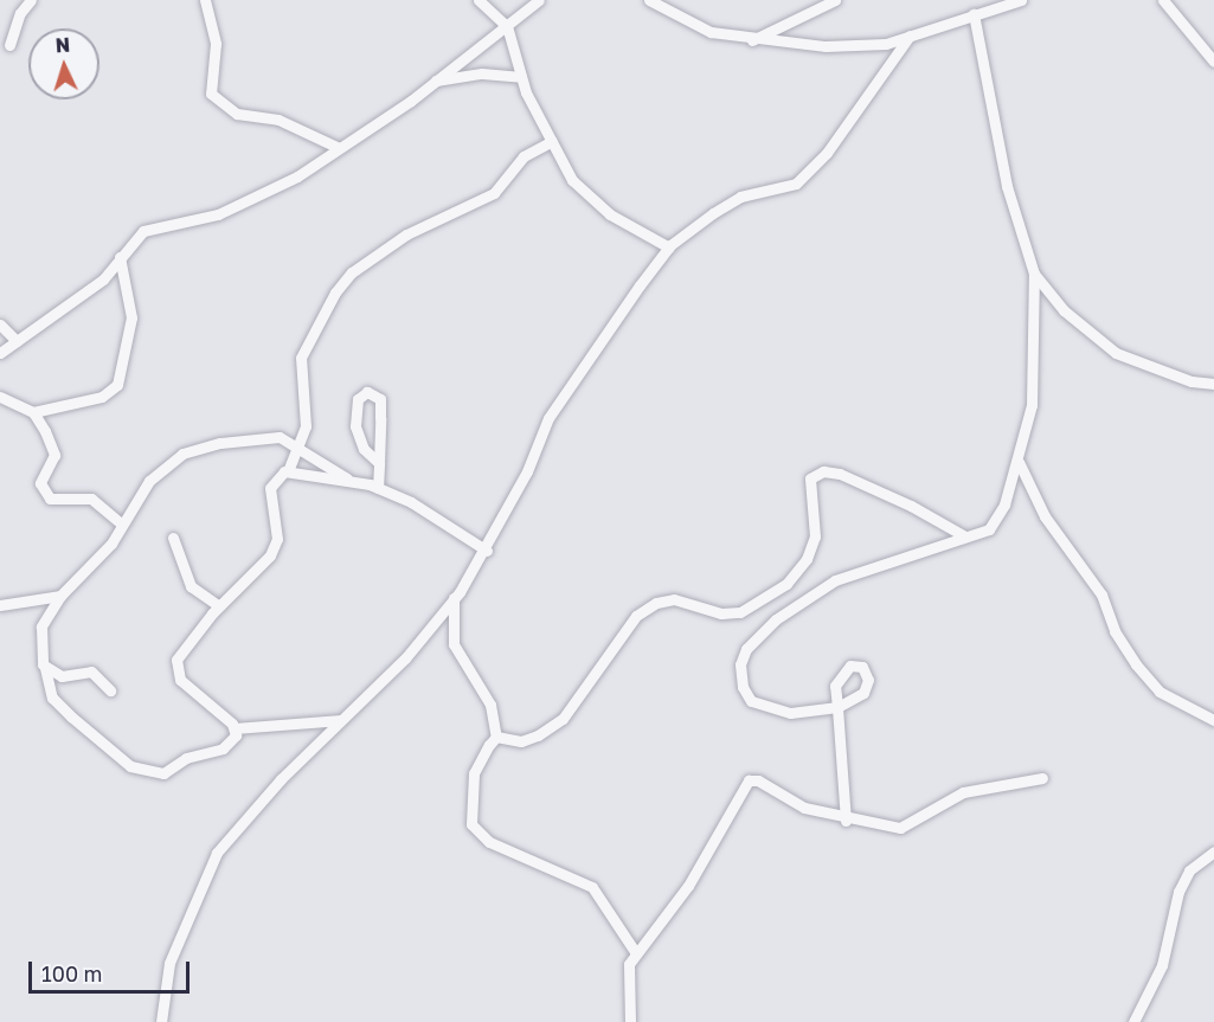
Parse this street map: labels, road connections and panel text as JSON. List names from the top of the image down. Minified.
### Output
{"scale_bar":"100 m","north":"top"}
